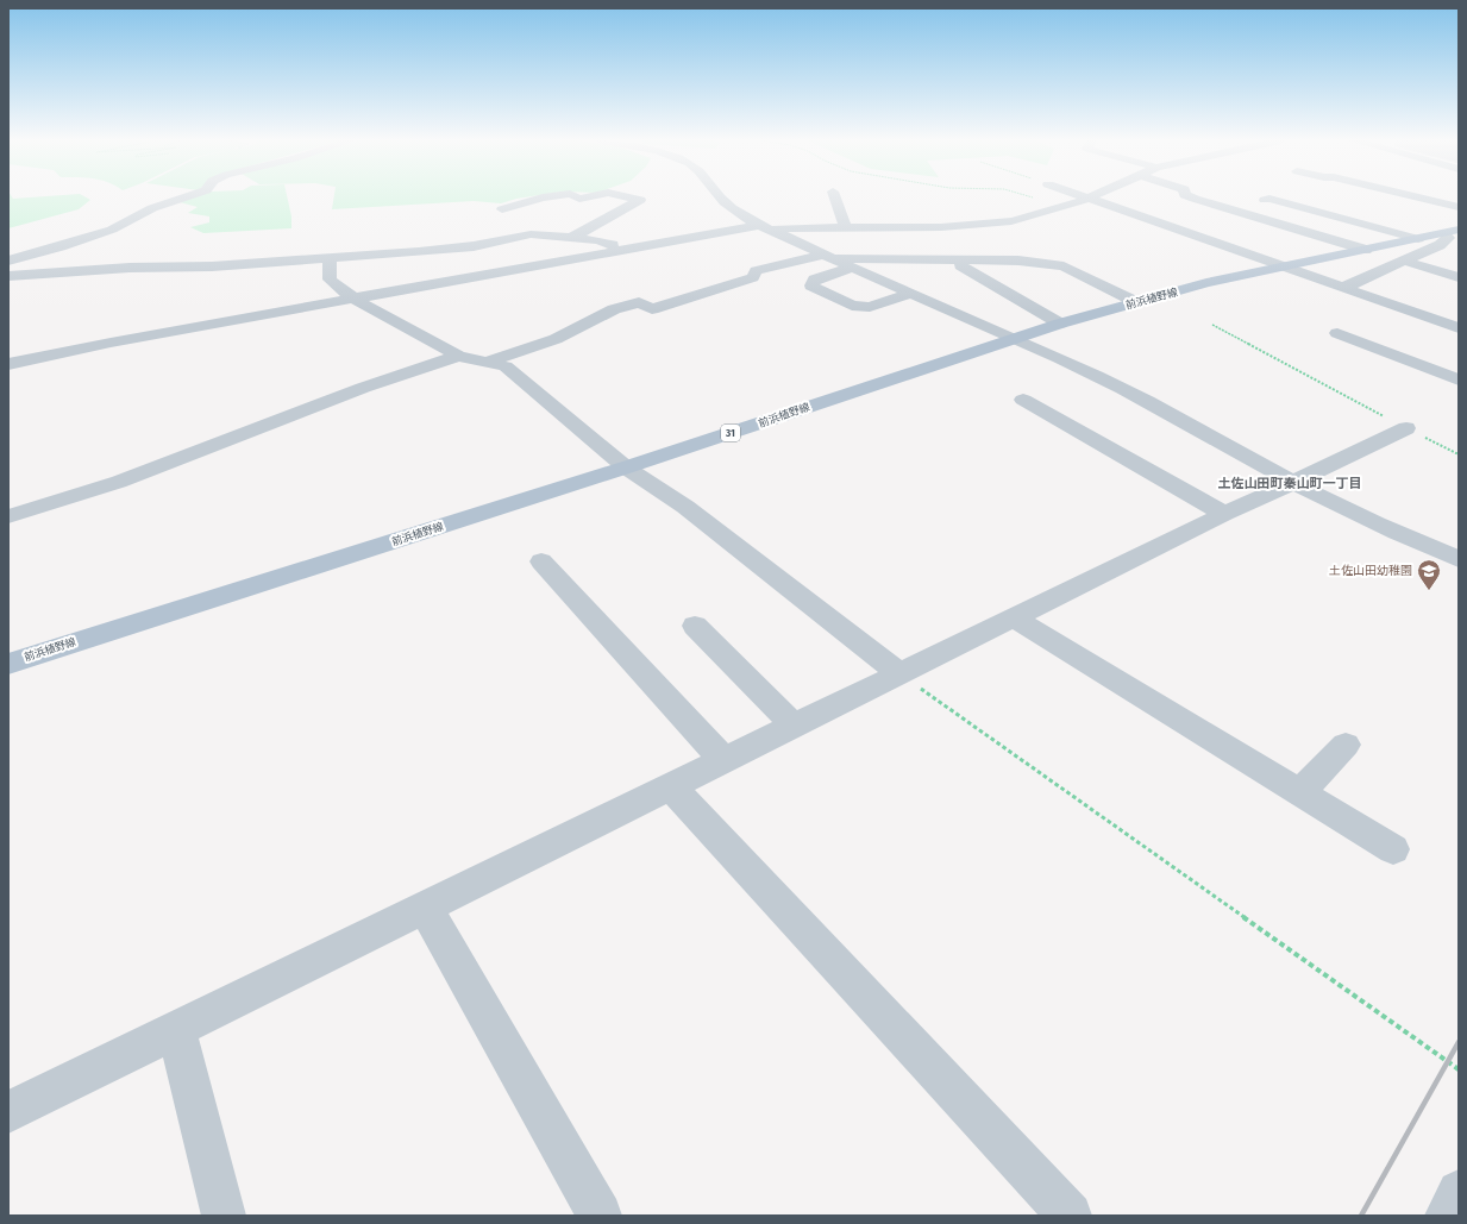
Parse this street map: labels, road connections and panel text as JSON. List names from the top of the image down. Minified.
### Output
{"streets":{"main road":["前浜植野線","31"]},"districts":["土佐山田町秦山町一丁目"],"places":{"school or university":["土佐山田幼稚園"]}}
